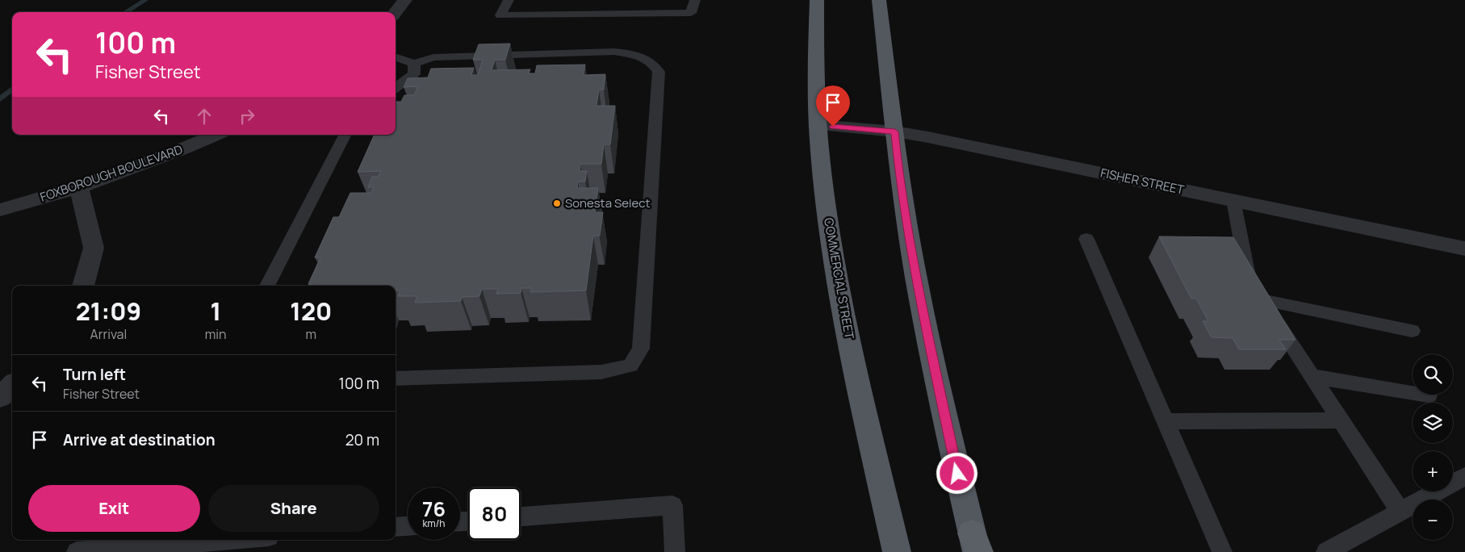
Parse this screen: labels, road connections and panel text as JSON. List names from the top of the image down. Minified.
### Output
{"streets":{"highway":["COMMERCIAL STREET"],"street":["FOXBOROUGH BOULEVARD","FISHER STREET"]},"crossings":[["FISHER STREET","COMMERCIAL STREET"]],"places":["Sonesta Select"],"page":{"turn":["100 m","Fisher Street"],"eta":["21:09","Arrival","1","min","120","m"],"map_buttons":["+","−"],"list":[{"name":"Turn left","note":"Fisher Street","value":"100 m"},{"name":"Arrive at destination","value":"20 m"}],"buttons":["Exit","Share"],"speed":"76 km/h","limit":"80"}}
